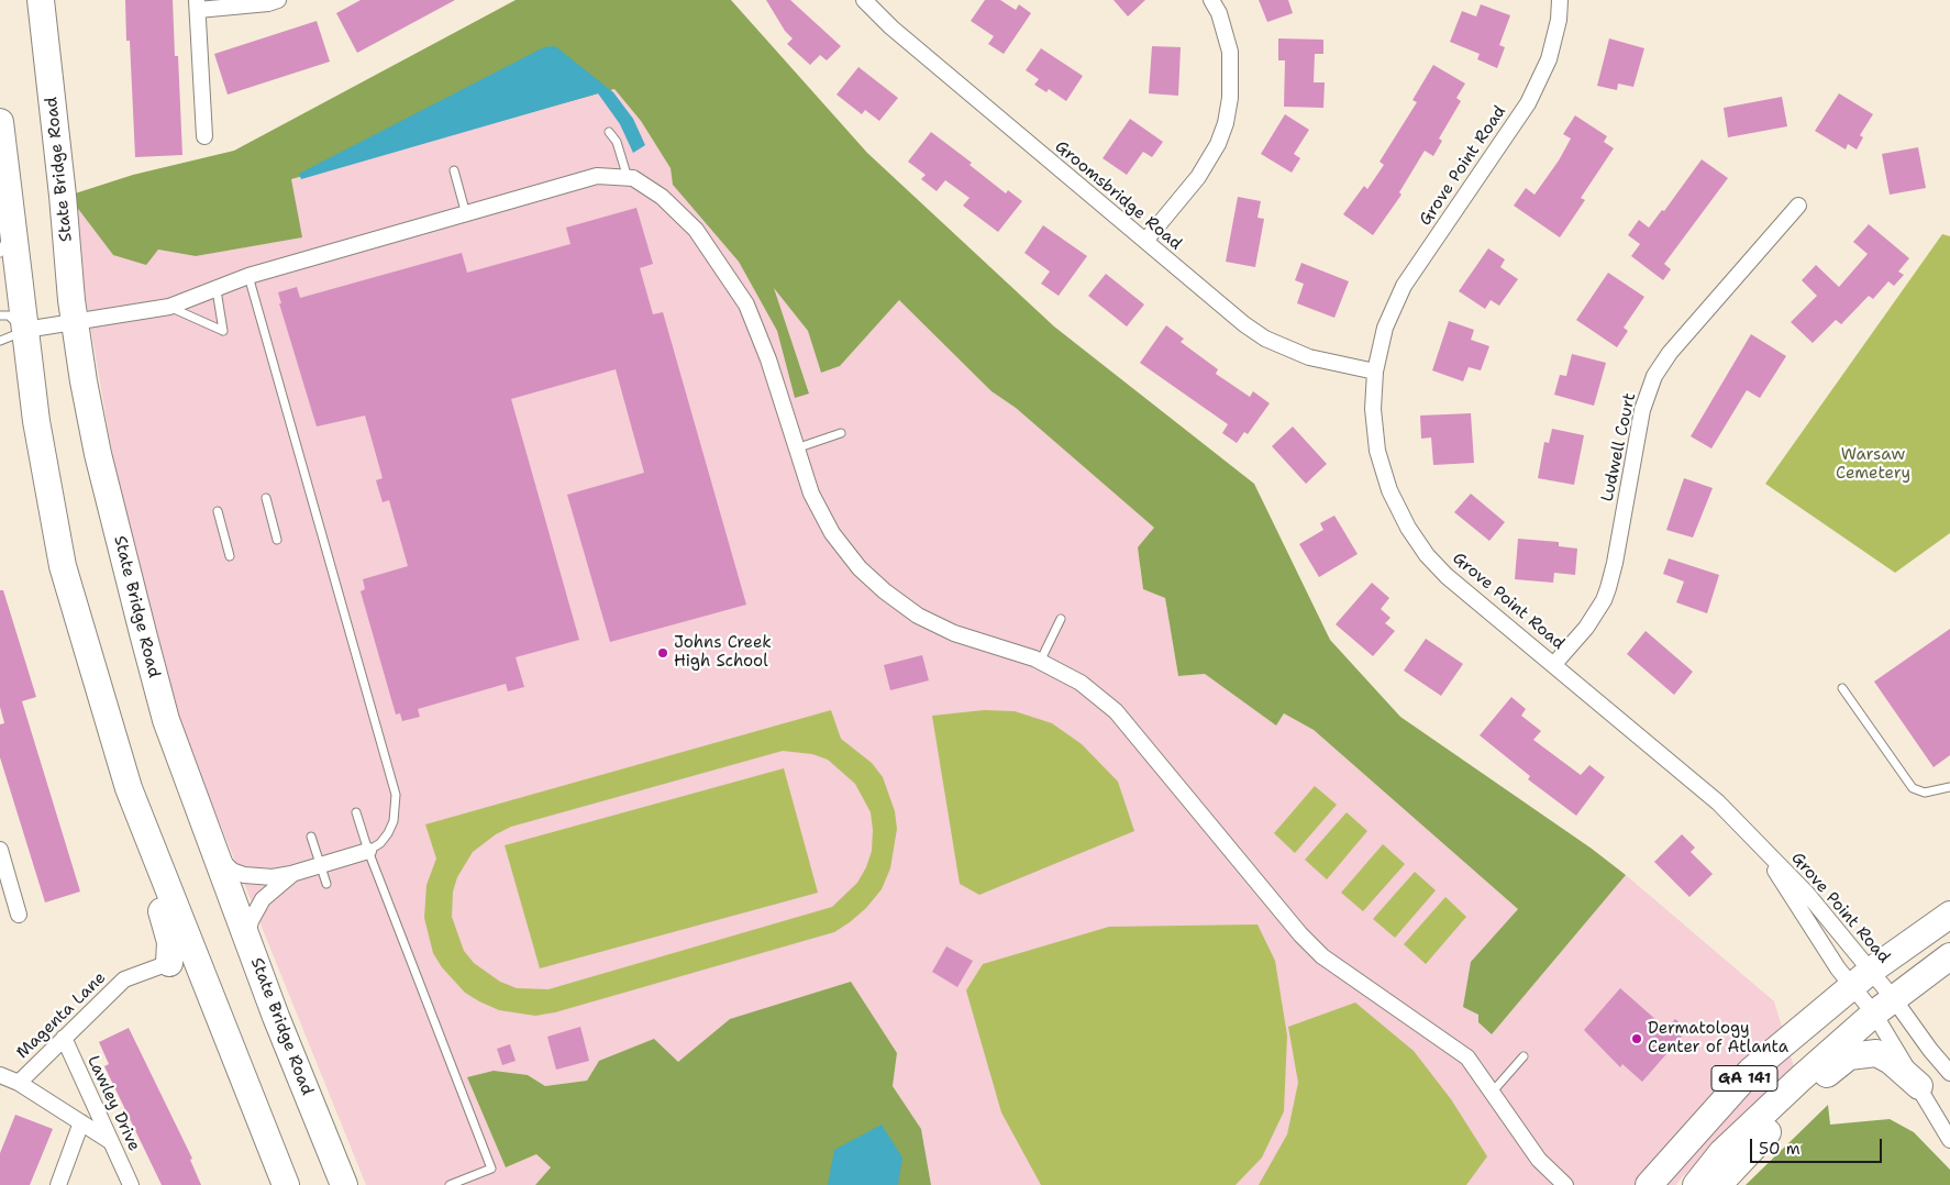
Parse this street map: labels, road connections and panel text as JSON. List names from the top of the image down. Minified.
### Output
{"streets":{"highway":["State Bridge Road","GA 141"],"street":["Grove Point Road","Groomsbridge Road","Ludwell Court","Magenta Lane","Lawley Drive"]},"crossings":[["Grove Point Road","Groomsbridge Road"],["Grove Point Road","Ludwell Court"],["Grove Point Road","GA 141"],["Magenta Lane","Lawley Drive"]],"parks":["Warsaw Cemetery"],"places":["Johns Creek High School","Dermatology Center of Atlanta"],"scale_bar":"50 m"}
